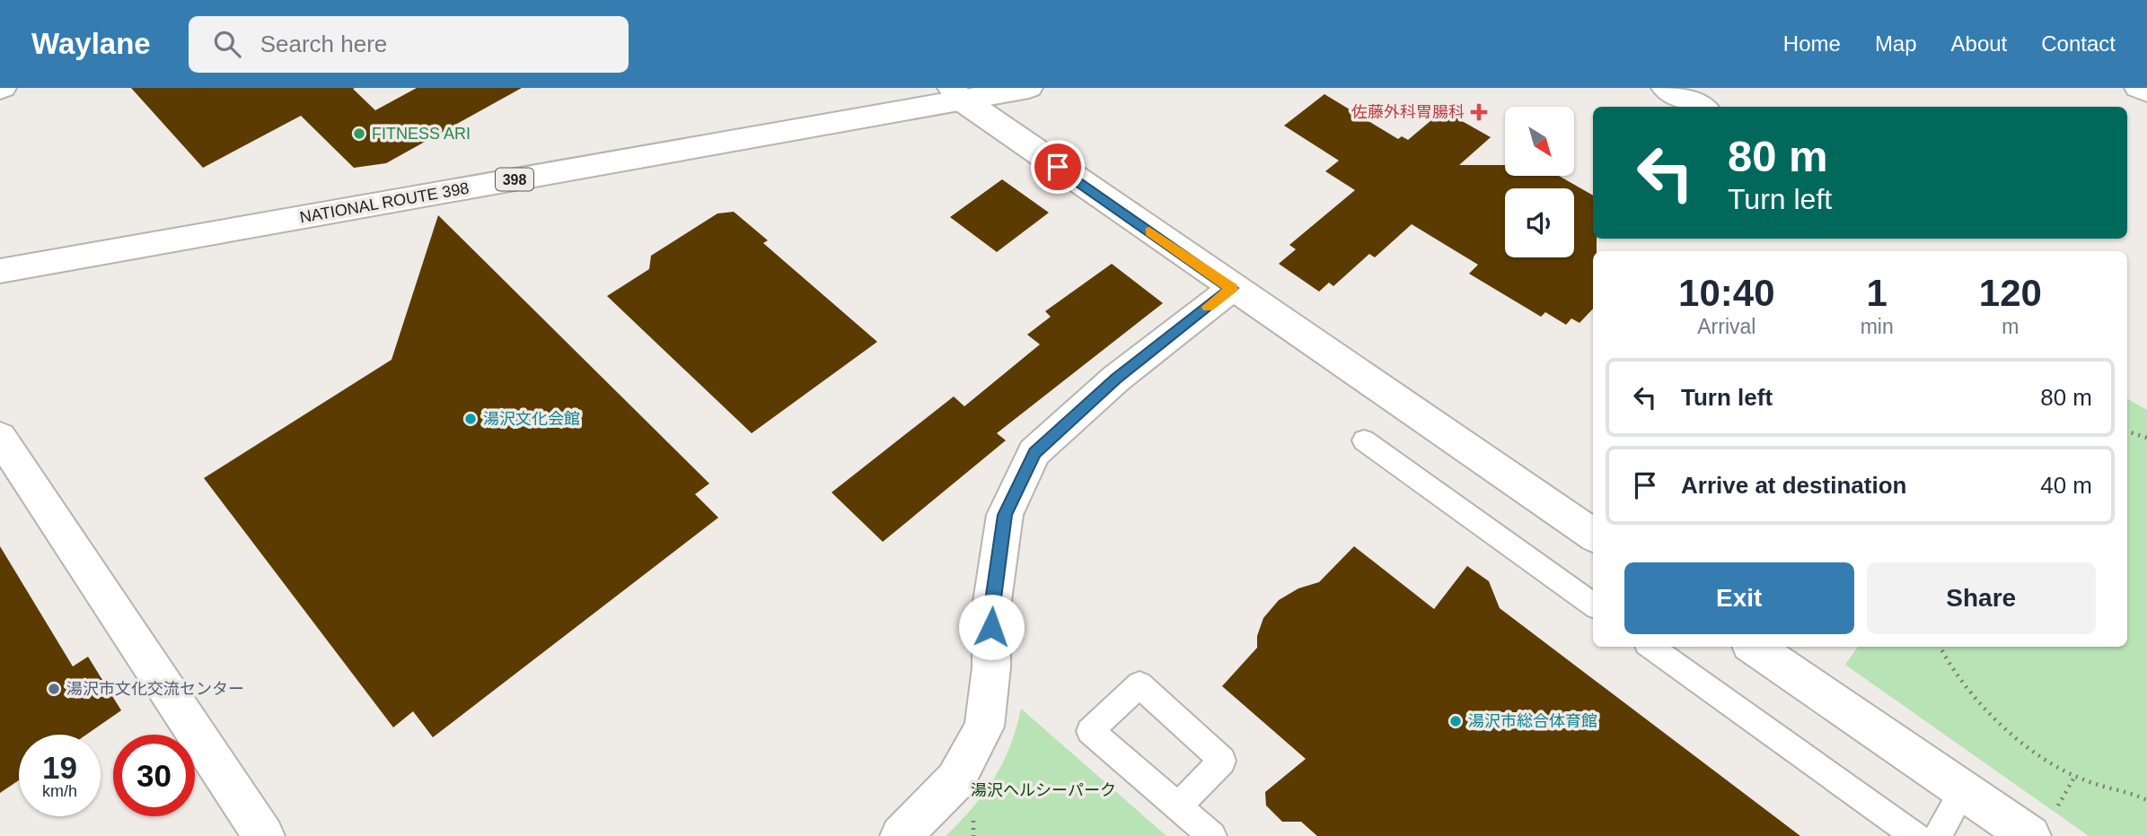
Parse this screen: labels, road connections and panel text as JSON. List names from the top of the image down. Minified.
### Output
{"streets":{"main road":["398","NATIONAL ROUTE 398"]},"parks":["湯沢ヘルシーパーク"],"places":{"health":["佐藤外科胃腸科"],"other":["FITNESS ARI","湯沢文化会館","湯沢市文化交流センター","湯沢市総合体育館"]},"north":"bottom right","page":{"header":"Waylane","search":"Search here","nav":["Home","Map","About","Contact"],"turn":["80 m","Turn left"],"eta":["10:40","Arrival","1","min","120","m"],"list":[{"name":"Turn left","value":"80 m"},{"name":"Arrive at destination","value":"40 m"}],"buttons":["Exit","Share"],"speed":"19 km/h","limit":"30"}}
